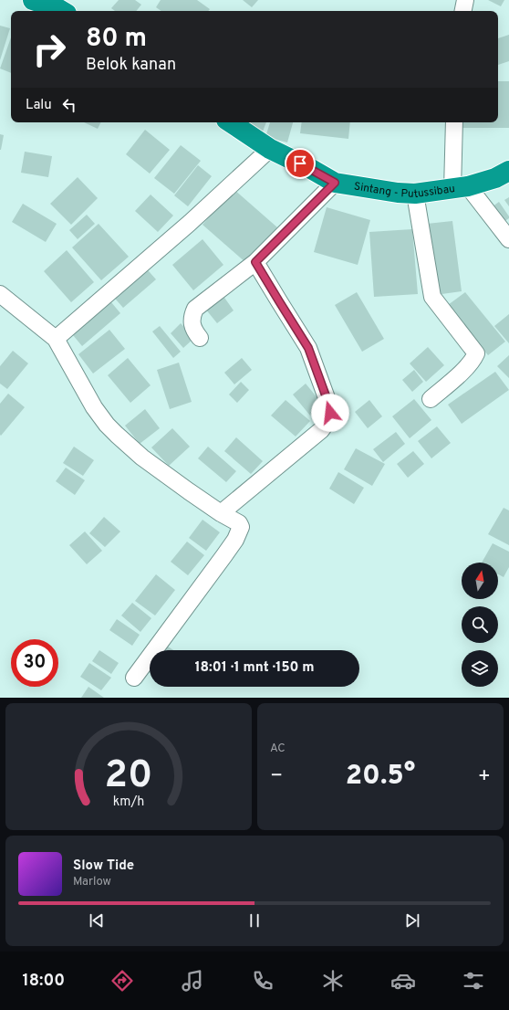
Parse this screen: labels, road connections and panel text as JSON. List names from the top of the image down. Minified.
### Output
{"streets":{"highway":["Sintang - Putussibau"]},"north":"top","page":{"turn":["80 m","Belok kanan"],"then":"Lalu","limit":"30","trip":"18:01 · 1 mnt · 150 m","tile":"AC","heat":["−","20.5°","+"],"song":["Slow Tide","Marlow"],"tabs":"18:00","gauge":["20","km/h"]}}
